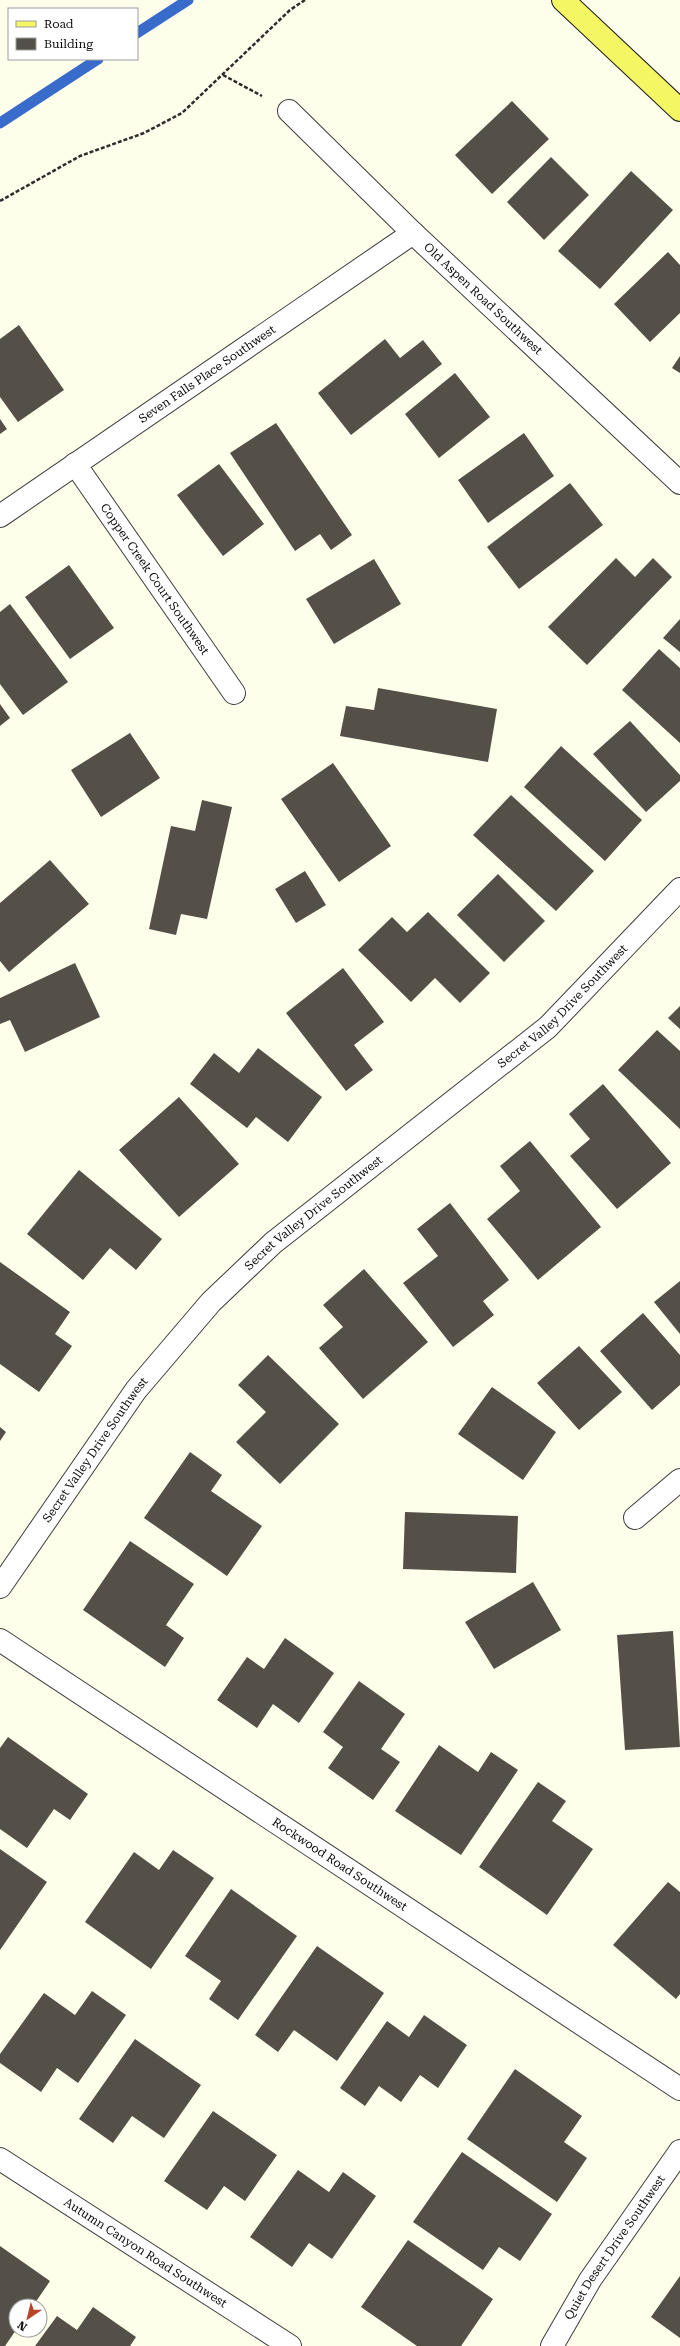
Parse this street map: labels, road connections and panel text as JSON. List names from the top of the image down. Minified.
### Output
{"streets":{"street":["Old Aspen Road Southwest","Seven Falls Place Southwest","Copper Creek Court Southwest","Secret Valley Drive Southwest","Rockwood Road Southwest","Quiet Desert Drive Southwest","Autumn Canyon Road Southwest"]},"crossings":[["Old Aspen Road Southwest","Seven Falls Place Southwest"],["Seven Falls Place Southwest","Copper Creek Court Southwest"]],"legend":["Road","Building"],"north":"bottom left"}
